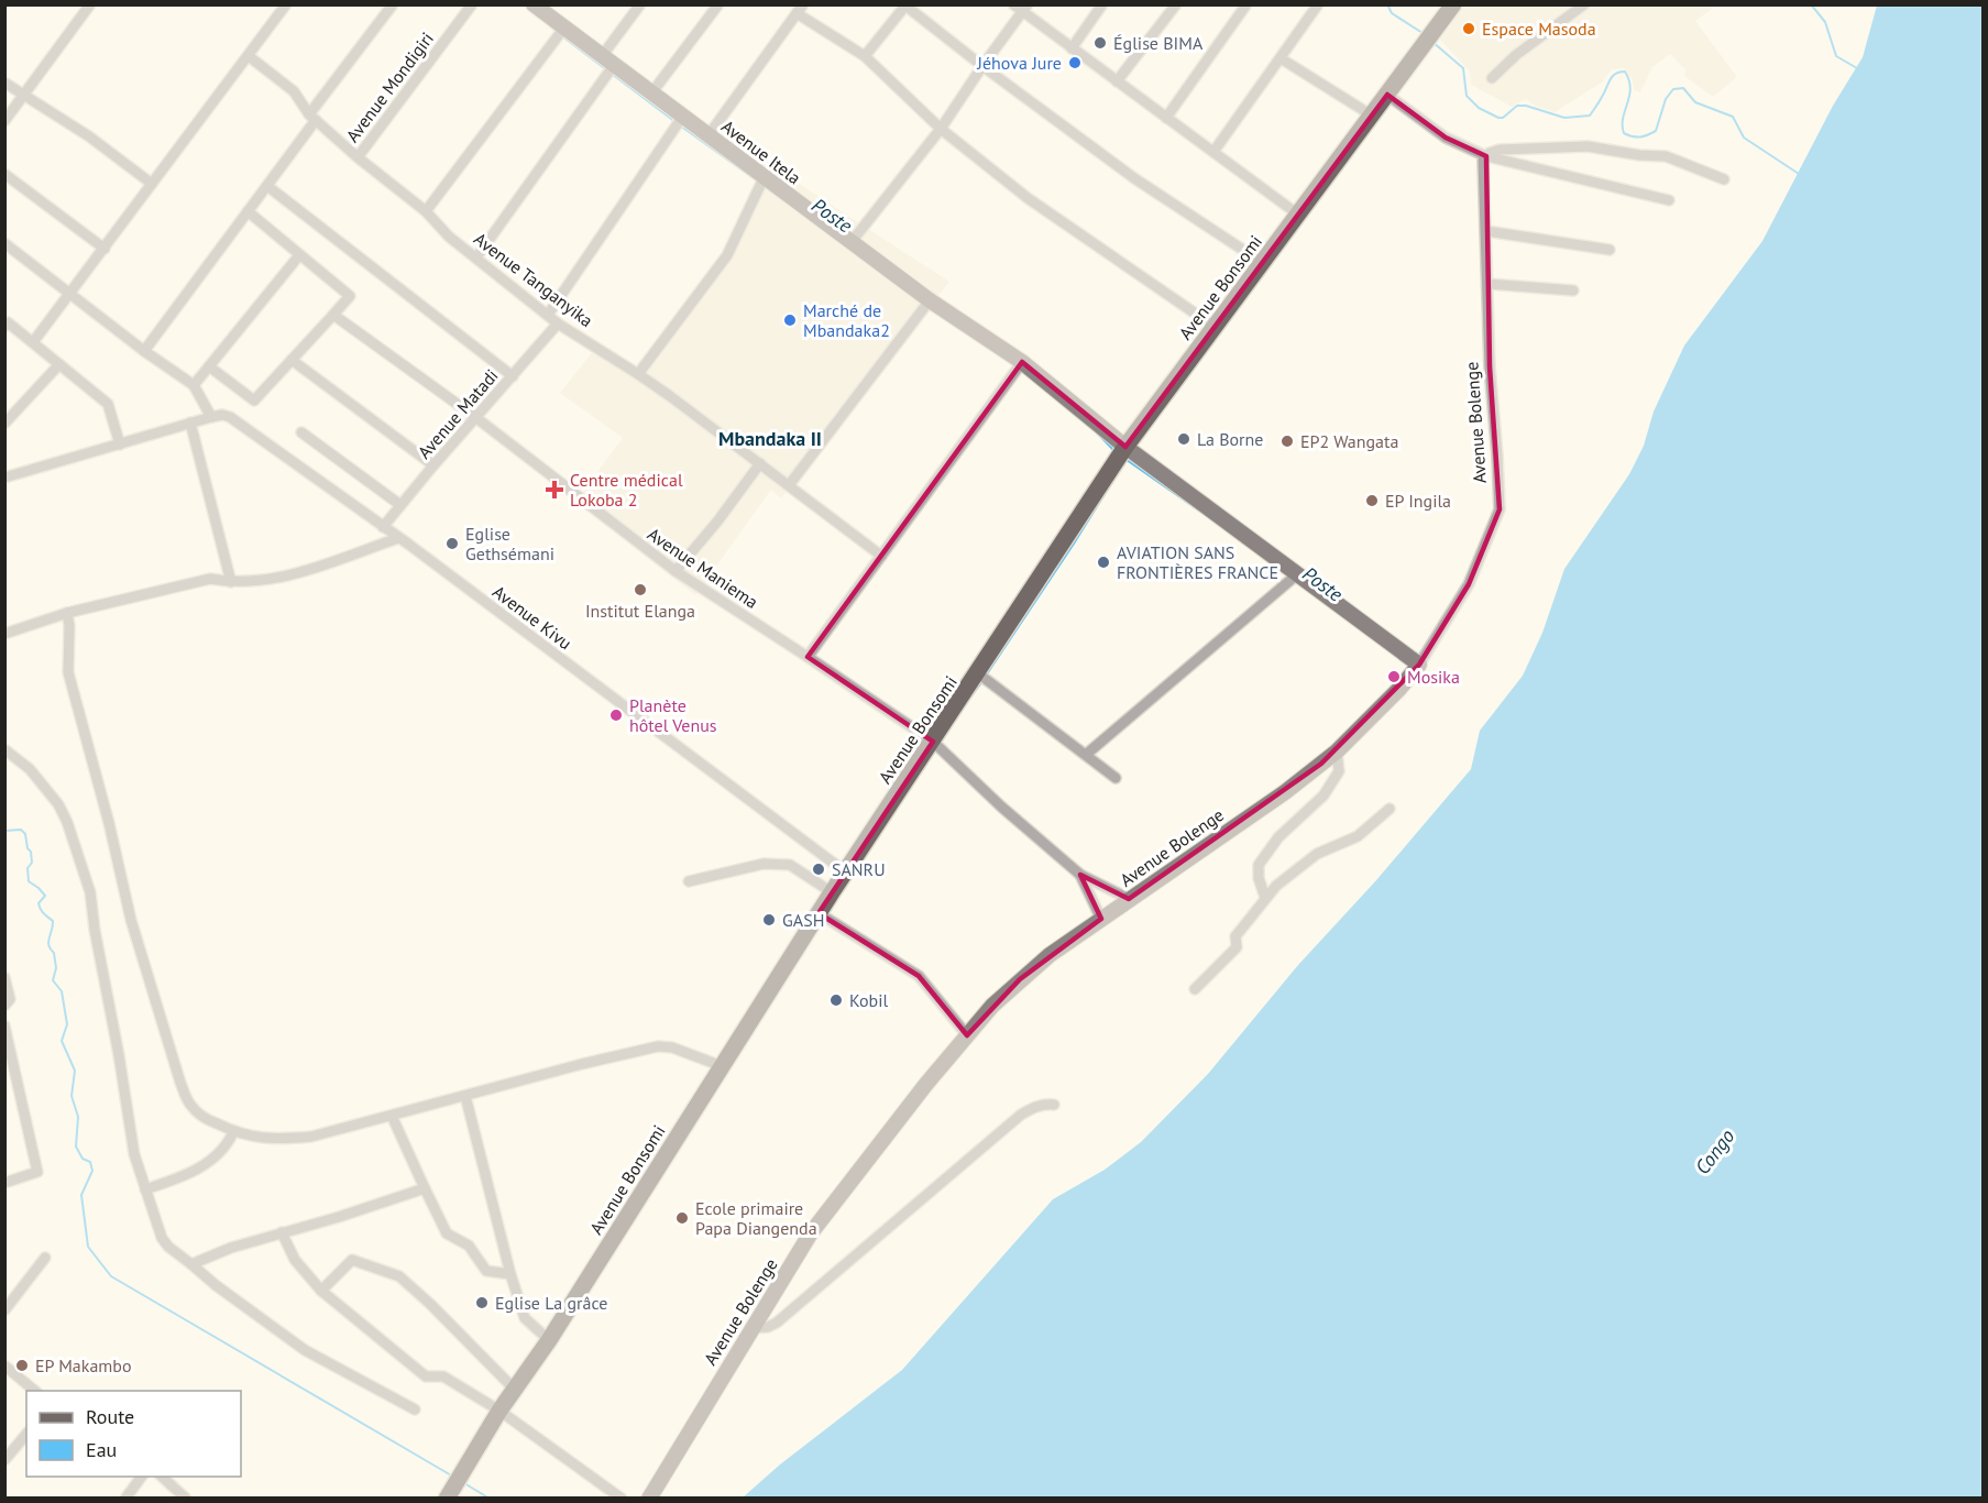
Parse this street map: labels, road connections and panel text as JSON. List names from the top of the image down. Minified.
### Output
{"streets":{"main road":["Avenue Bonsomi"],"street":["Avenue Mondigiri","Avenue Itela","Avenue Tanganyika","Avenue Matadi","Avenue Bolenge","Avenue Maniema","Avenue Kivu"]},"crossings":[["Avenue Mondigiri","Avenue Tanganyika"],["Avenue Itela","Avenue Bonsomi"],["Avenue Itela","Avenue Bolenge"],["Avenue Tanganyika","Avenue Matadi"],["Avenue Bonsomi","Avenue Maniema"],["Avenue Bonsomi","Avenue Kivu"],["Avenue Matadi","Avenue Maniema"],["Avenue Matadi","Avenue Kivu"]],"districts":["Mbandaka II"],"water":["Poste","Congo"],"places":{"other":["Espace Masoda","Église BIMA","Jéhova Jure","Marché de Mbandaka2","La Borne","EP2 Wangata","EP Ingila","Eglise Gethsémani","AVIATION SANS FRONTIÈRES FRANCE","Institut Elanga","Mosika","Planète hôtel Venus","SANRU","GASH","Kobil","Ecole primaire Papa Diangenda","Eglise La grâce","EP Makambo"],"health":["Centre médical Lokoba 2"]},"legend":["Route","Eau"]}
